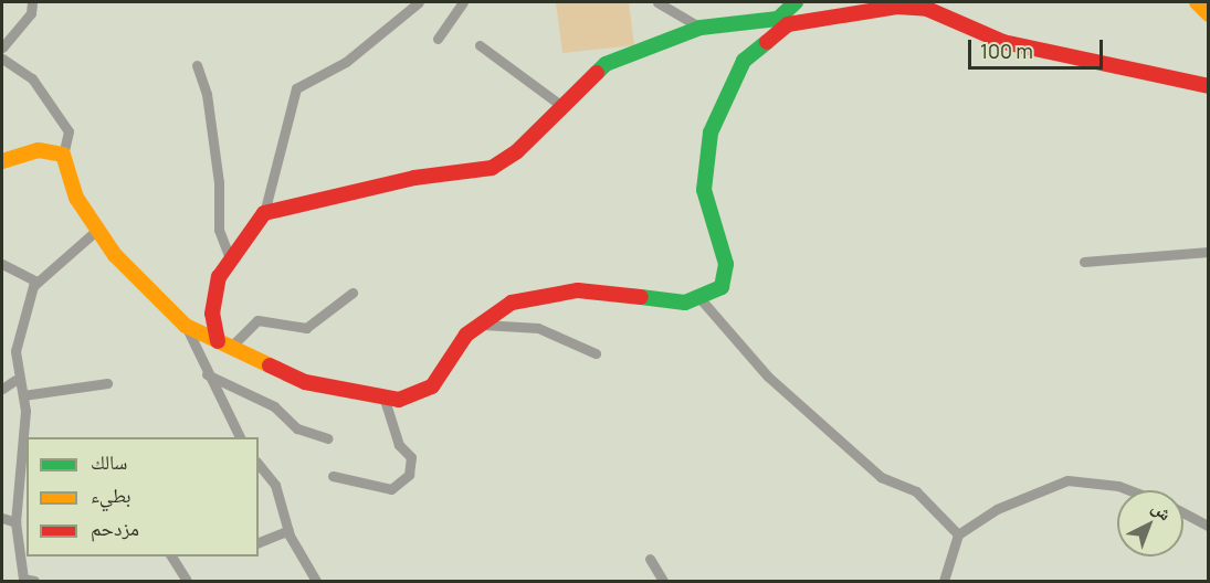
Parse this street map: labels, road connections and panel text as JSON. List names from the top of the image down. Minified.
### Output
{"legend":["سالك","بطيء","مزدحم"],"scale_bar":"100 m","north":"top right"}
